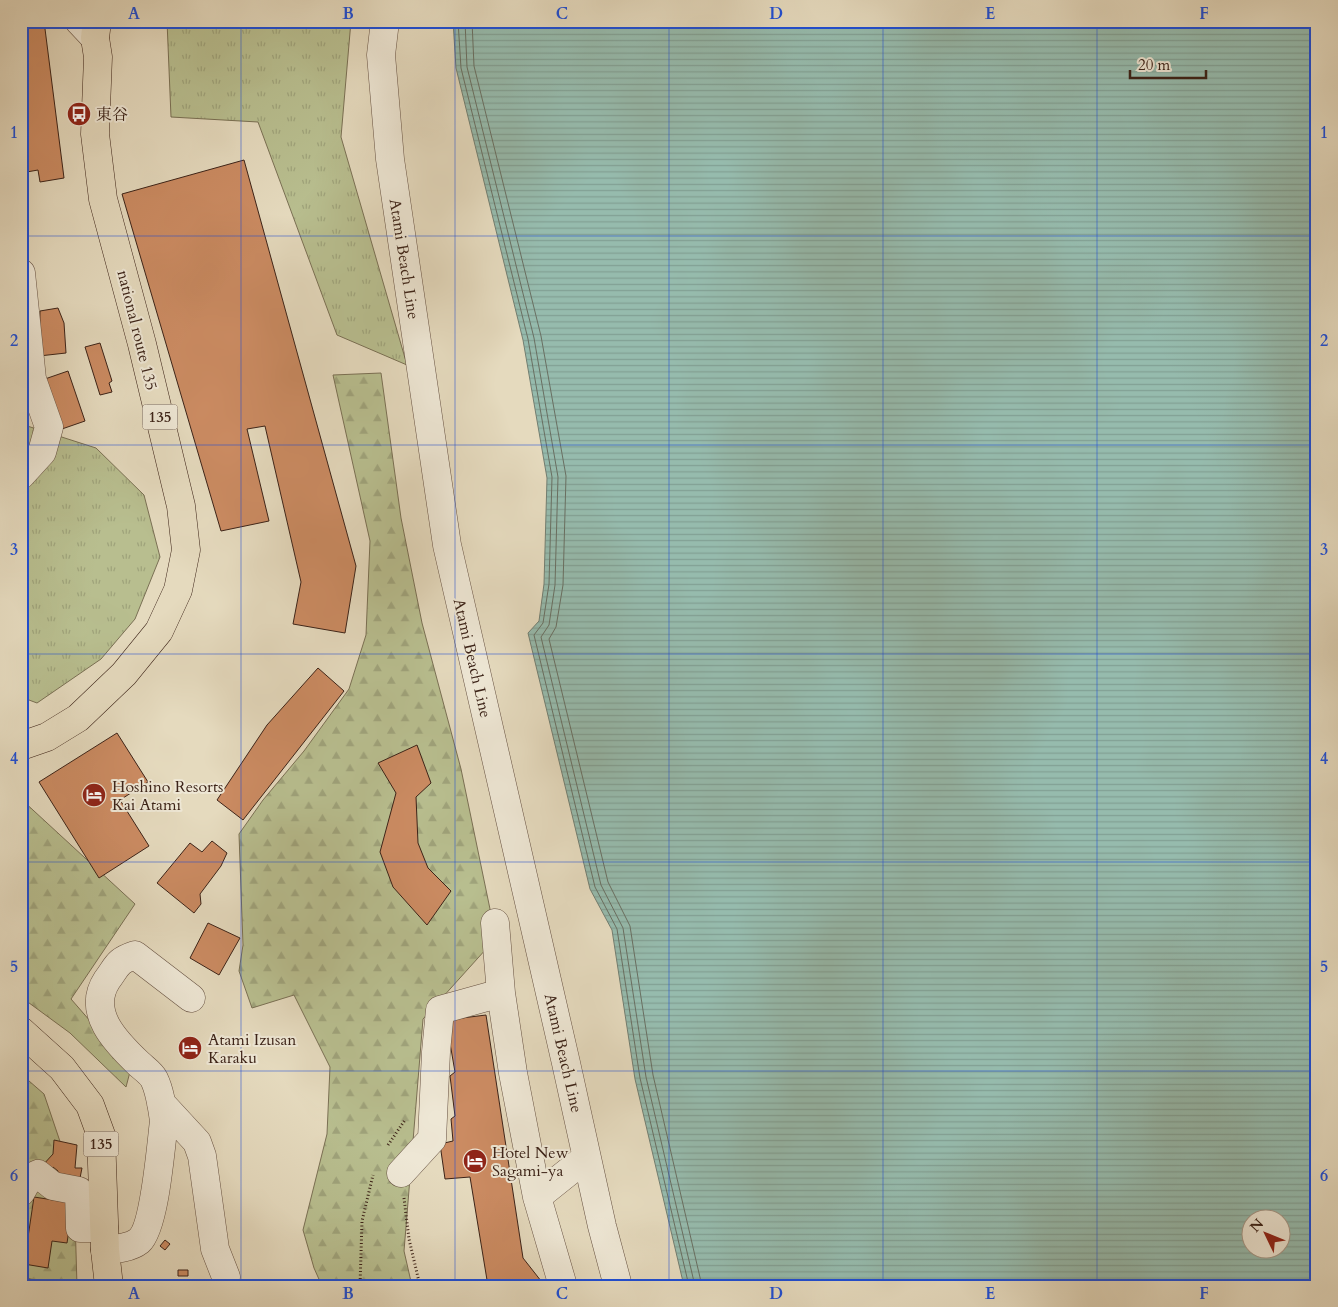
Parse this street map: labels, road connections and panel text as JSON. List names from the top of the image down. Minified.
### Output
{"streets":{"highway":["national route 135","135"],"street":["Atami Beach Line"]},"places":{"bus stop":["東谷"],"hotel":["Hoshino Resorts Kai Atami","Atami Izusan Karaku","Hotel New Sagami-ya"]},"scale_bar":"20 m","north":"top left","grid":{"columns":["A","B","C","D","E","F"],"rows":["1","2","3","4","5","6"]}}
